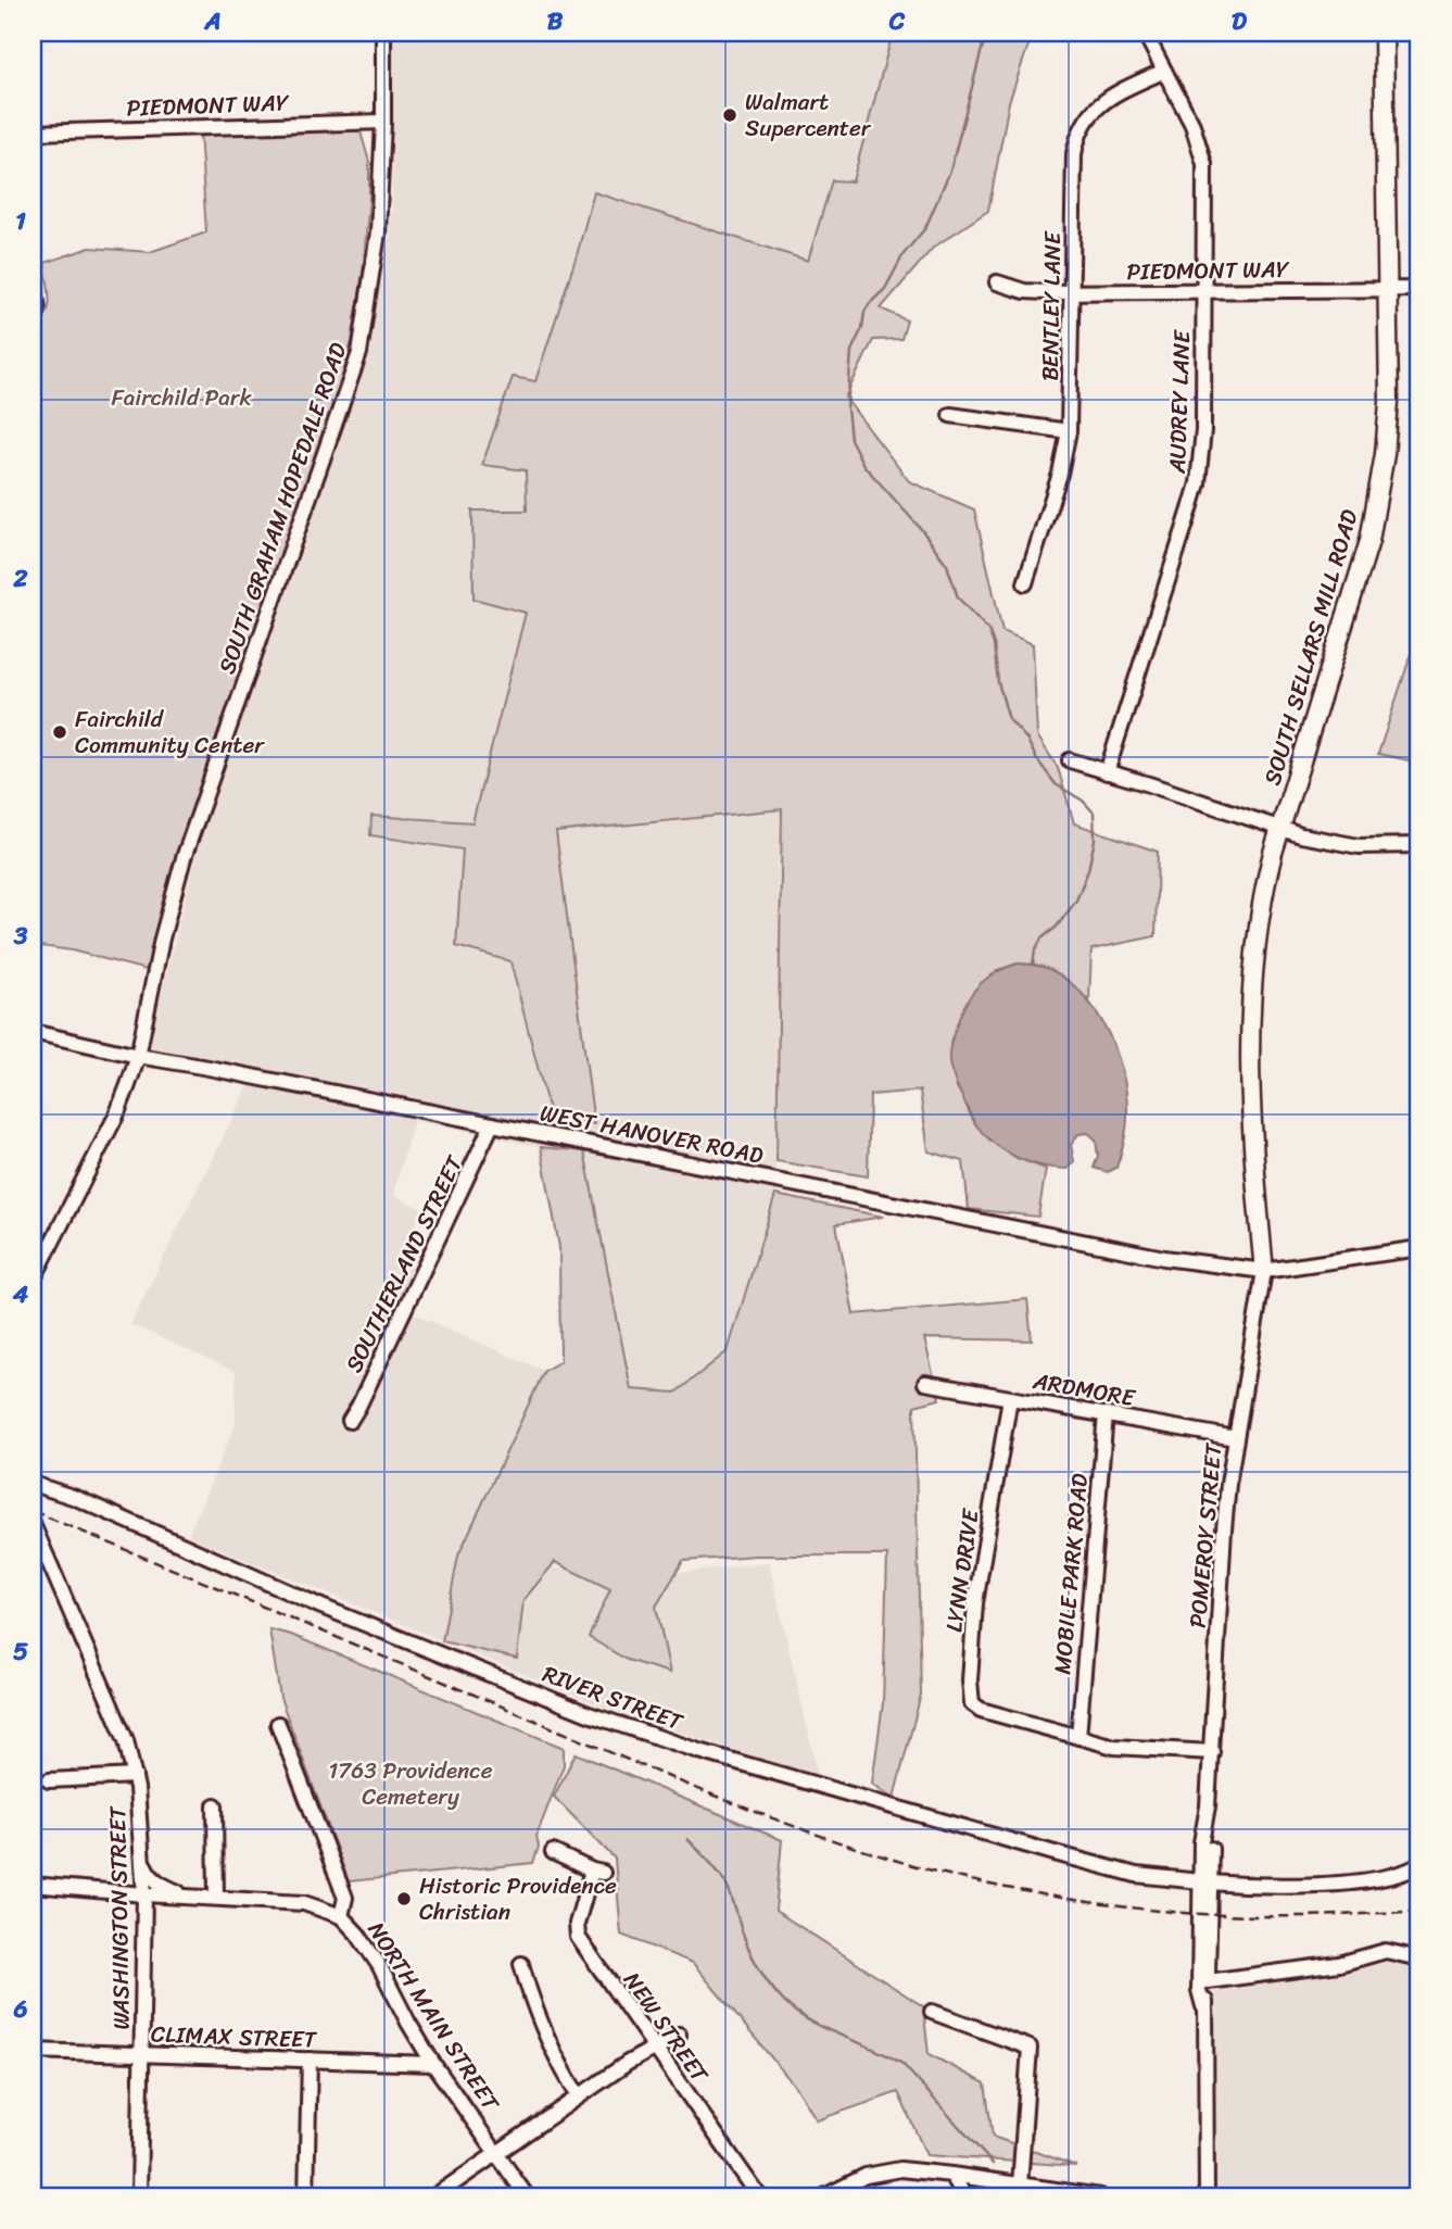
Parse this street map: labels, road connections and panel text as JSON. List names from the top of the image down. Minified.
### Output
{"streets":{"main road":["SOUTH SELLARS MILL ROAD"],"street":["PIEDMONT WAY","BENTLEY LANE","AUDREY LANE","SOUTH GRAHAM HOPEDALE ROAD","WEST HANOVER ROAD","SOUTHERLAND STREET","ARDMORE","POMEROY STREET","LYNN DRIVE","MOBILE PARK ROAD","RIVER STREET","WASHINGTON STREET","NORTH MAIN STREET","NEW STREET","CLIMAX STREET"]},"crossings":[["PIEDMONT WAY","BENTLEY LANE"],["PIEDMONT WAY","AUDREY LANE"],["PIEDMONT WAY","SOUTH GRAHAM HOPEDALE ROAD"],["PIEDMONT WAY","SOUTH SELLARS MILL ROAD"],["BENTLEY LANE","AUDREY LANE"],["SOUTH GRAHAM HOPEDALE ROAD","WEST HANOVER ROAD"],["SOUTH SELLARS MILL ROAD","WEST HANOVER ROAD"],["SOUTH SELLARS MILL ROAD","POMEROY STREET"],["WEST HANOVER ROAD","SOUTHERLAND STREET"],["WEST HANOVER ROAD","POMEROY STREET"],["ARDMORE","POMEROY STREET"],["ARDMORE","LYNN DRIVE"],["ARDMORE","MOBILE PARK ROAD"],["POMEROY STREET","LYNN DRIVE"],["POMEROY STREET","RIVER STREET"],["LYNN DRIVE","MOBILE PARK ROAD"],["WASHINGTON STREET","CLIMAX STREET"],["NORTH MAIN STREET","CLIMAX STREET"]],"parks":["Fairchild Park","1763 Providence Cemetery"],"places":["Walmart Supercenter","Fairchild Community Center","Historic Providence Christian"],"grid":{"columns":["A","B","C","D"],"rows":["1","2","3","4","5","6"]}}
